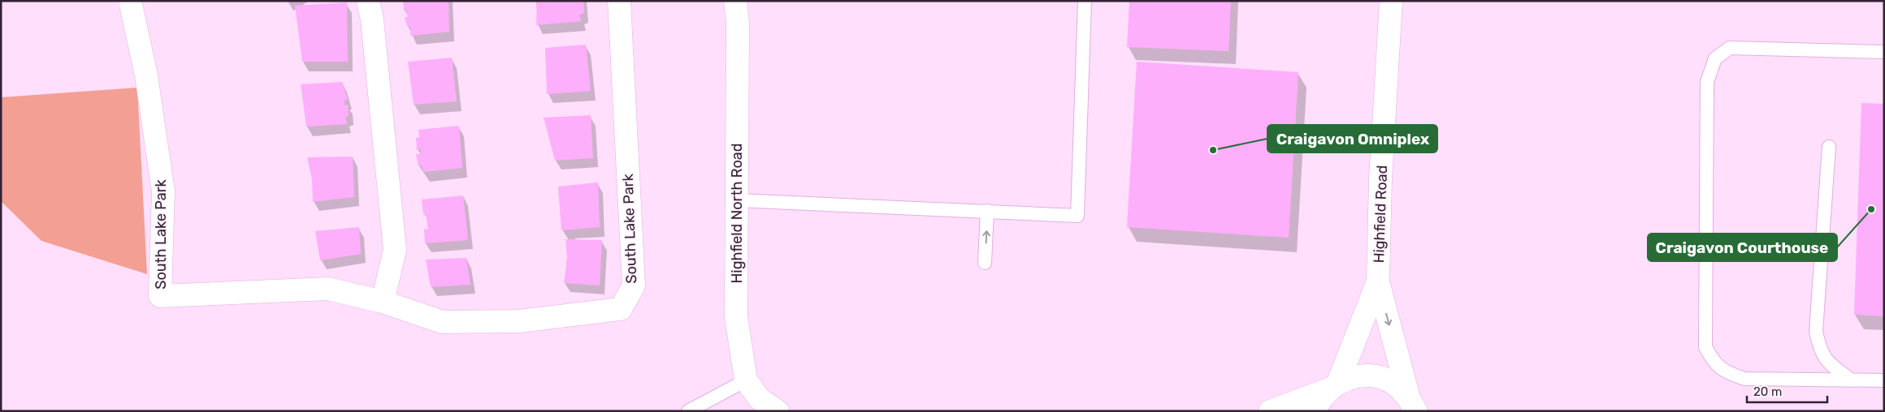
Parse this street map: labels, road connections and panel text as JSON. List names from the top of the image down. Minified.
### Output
{"streets":{"street":["Highfield North Road","Highfield Road","South Lake Park"]},"places":["Craigavon Omniplex","Craigavon Courthouse"],"scale_bar":"20 m"}
